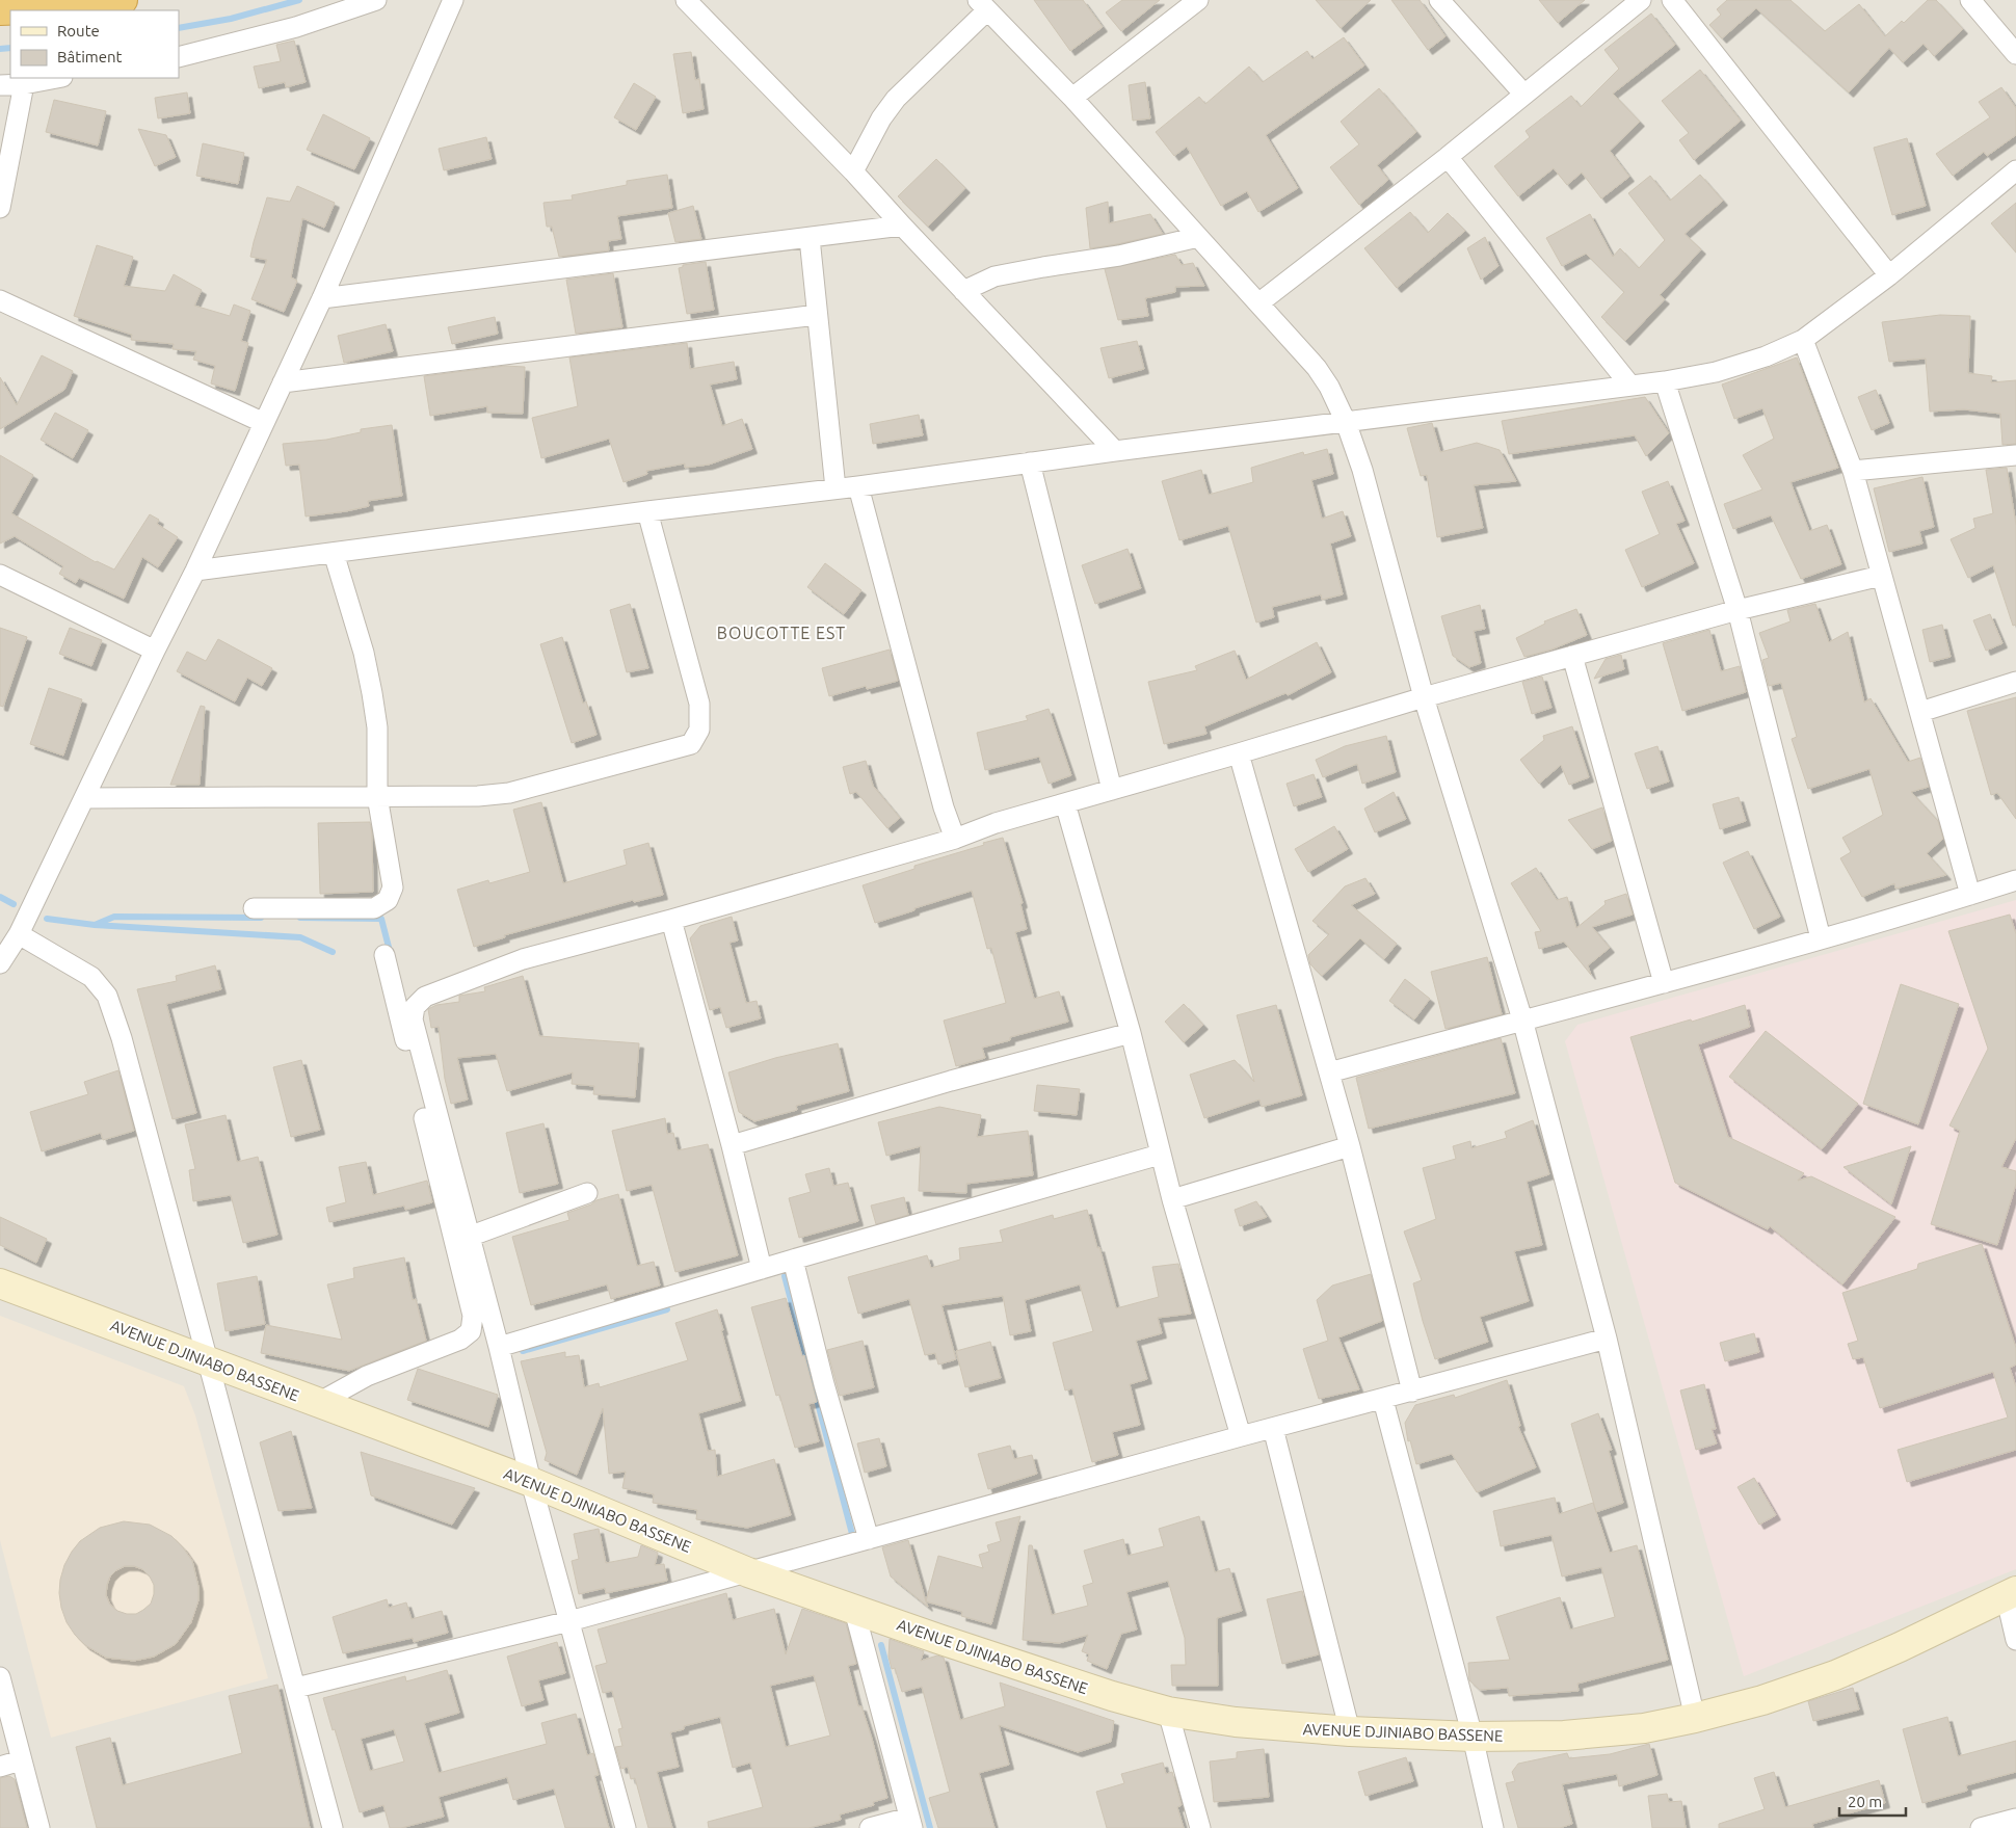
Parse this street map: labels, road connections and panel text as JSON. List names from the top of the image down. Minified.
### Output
{"streets":{"main road":["AVENUE DJINIABO BASSENE"]},"districts":["BOUCOTTE EST"],"legend":["Route","Bâtiment"],"scale_bar":"20 m"}
